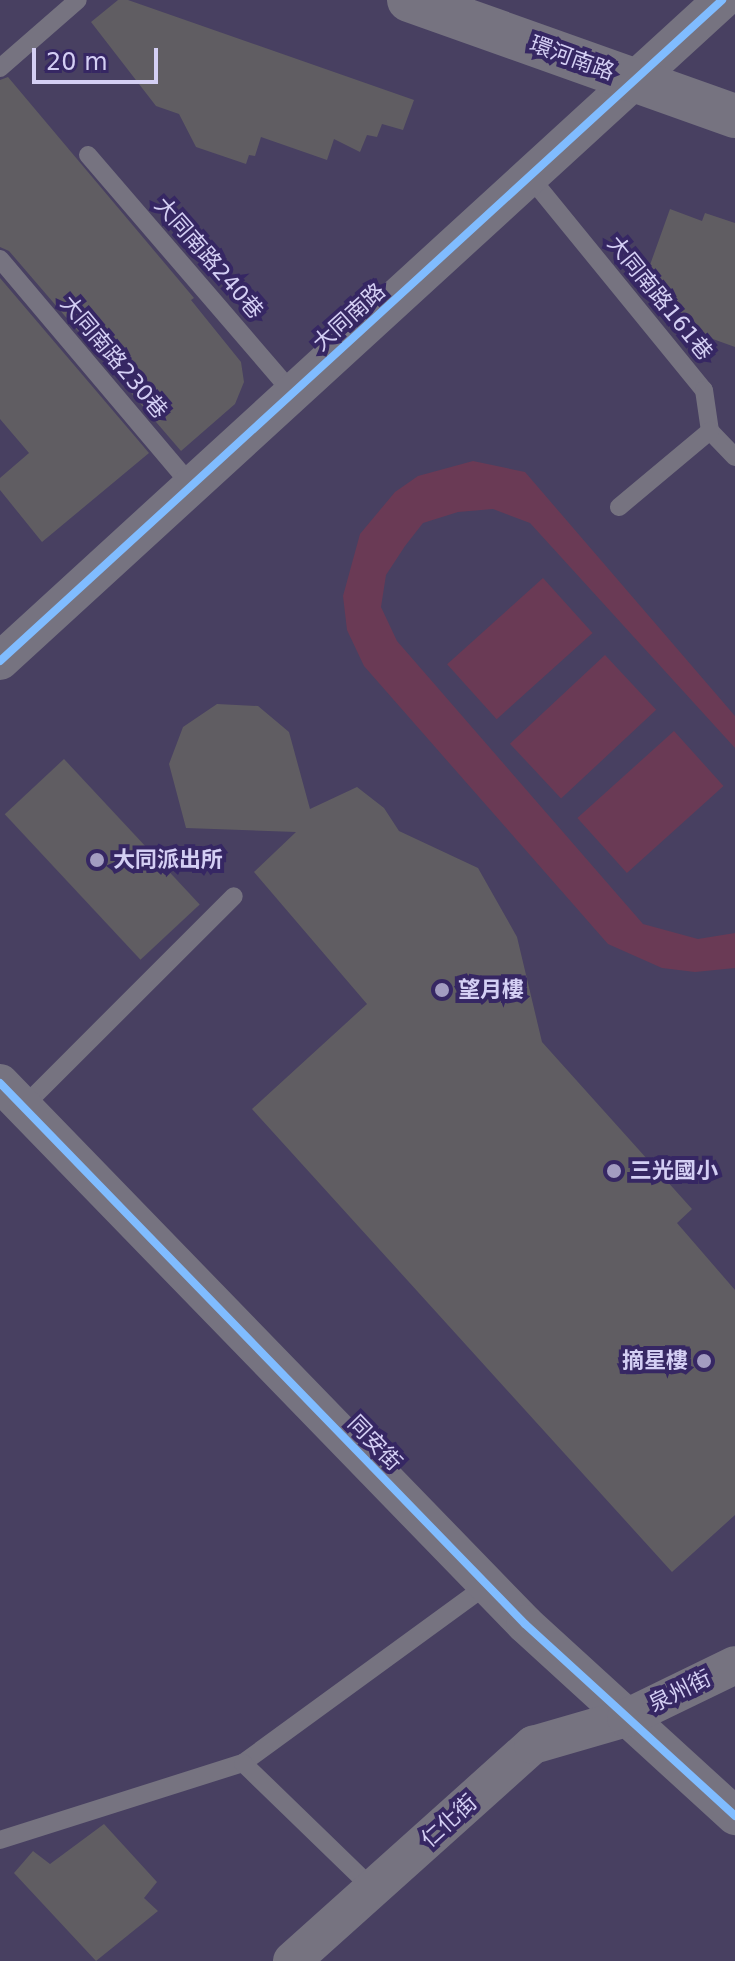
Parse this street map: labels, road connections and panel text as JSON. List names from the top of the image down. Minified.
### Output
{"streets":{"street":["環河南路","大同南路","同安街","泉州街","仁化街"],"lane":["大同南路240巷","大同南路161巷","大同南路230巷"]},"crossings":[["環河南路","大同南路"],["大同南路240巷","大同南路"],["大同南路161巷","大同南路"],["大同南路","大同南路230巷"],["同安街","泉州街"],["同安街","仁化街"],["泉州街","仁化街"]],"places":["大同派出所","望月樓","三光國小","摘星樓"],"scale_bar":"20 m"}
